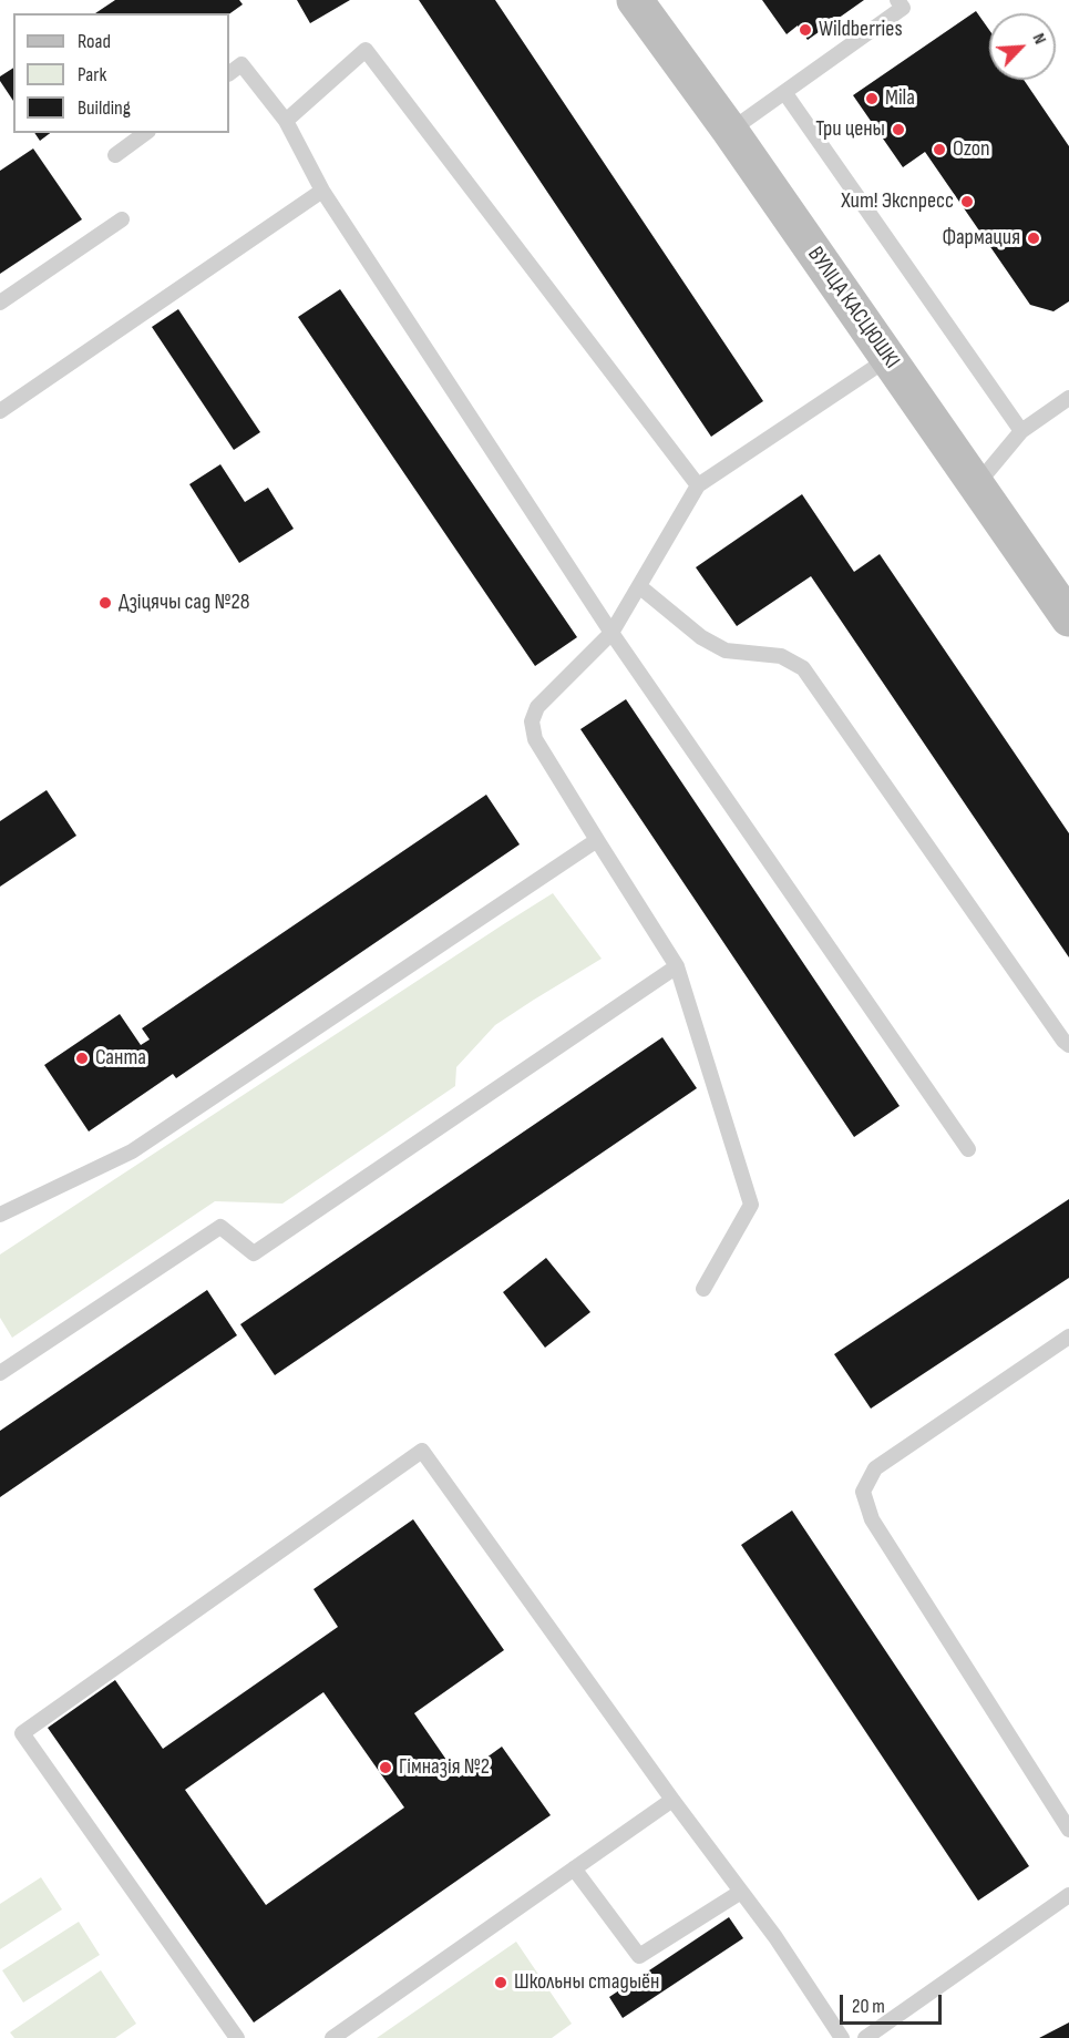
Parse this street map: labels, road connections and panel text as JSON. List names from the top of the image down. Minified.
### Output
{"streets":{"street":["ВУЛІЦА КАСЦЮШКІ"]},"places":["Wildberries","Mila","Три цены","Ozon","Хит! Экспресс","Фармация","Дзіцячы сад №28","Санта","Гімназія №2","Школьны стадыён"],"legend":["Road","Park","Building"],"scale_bar":"20 m","north":"top right"}
